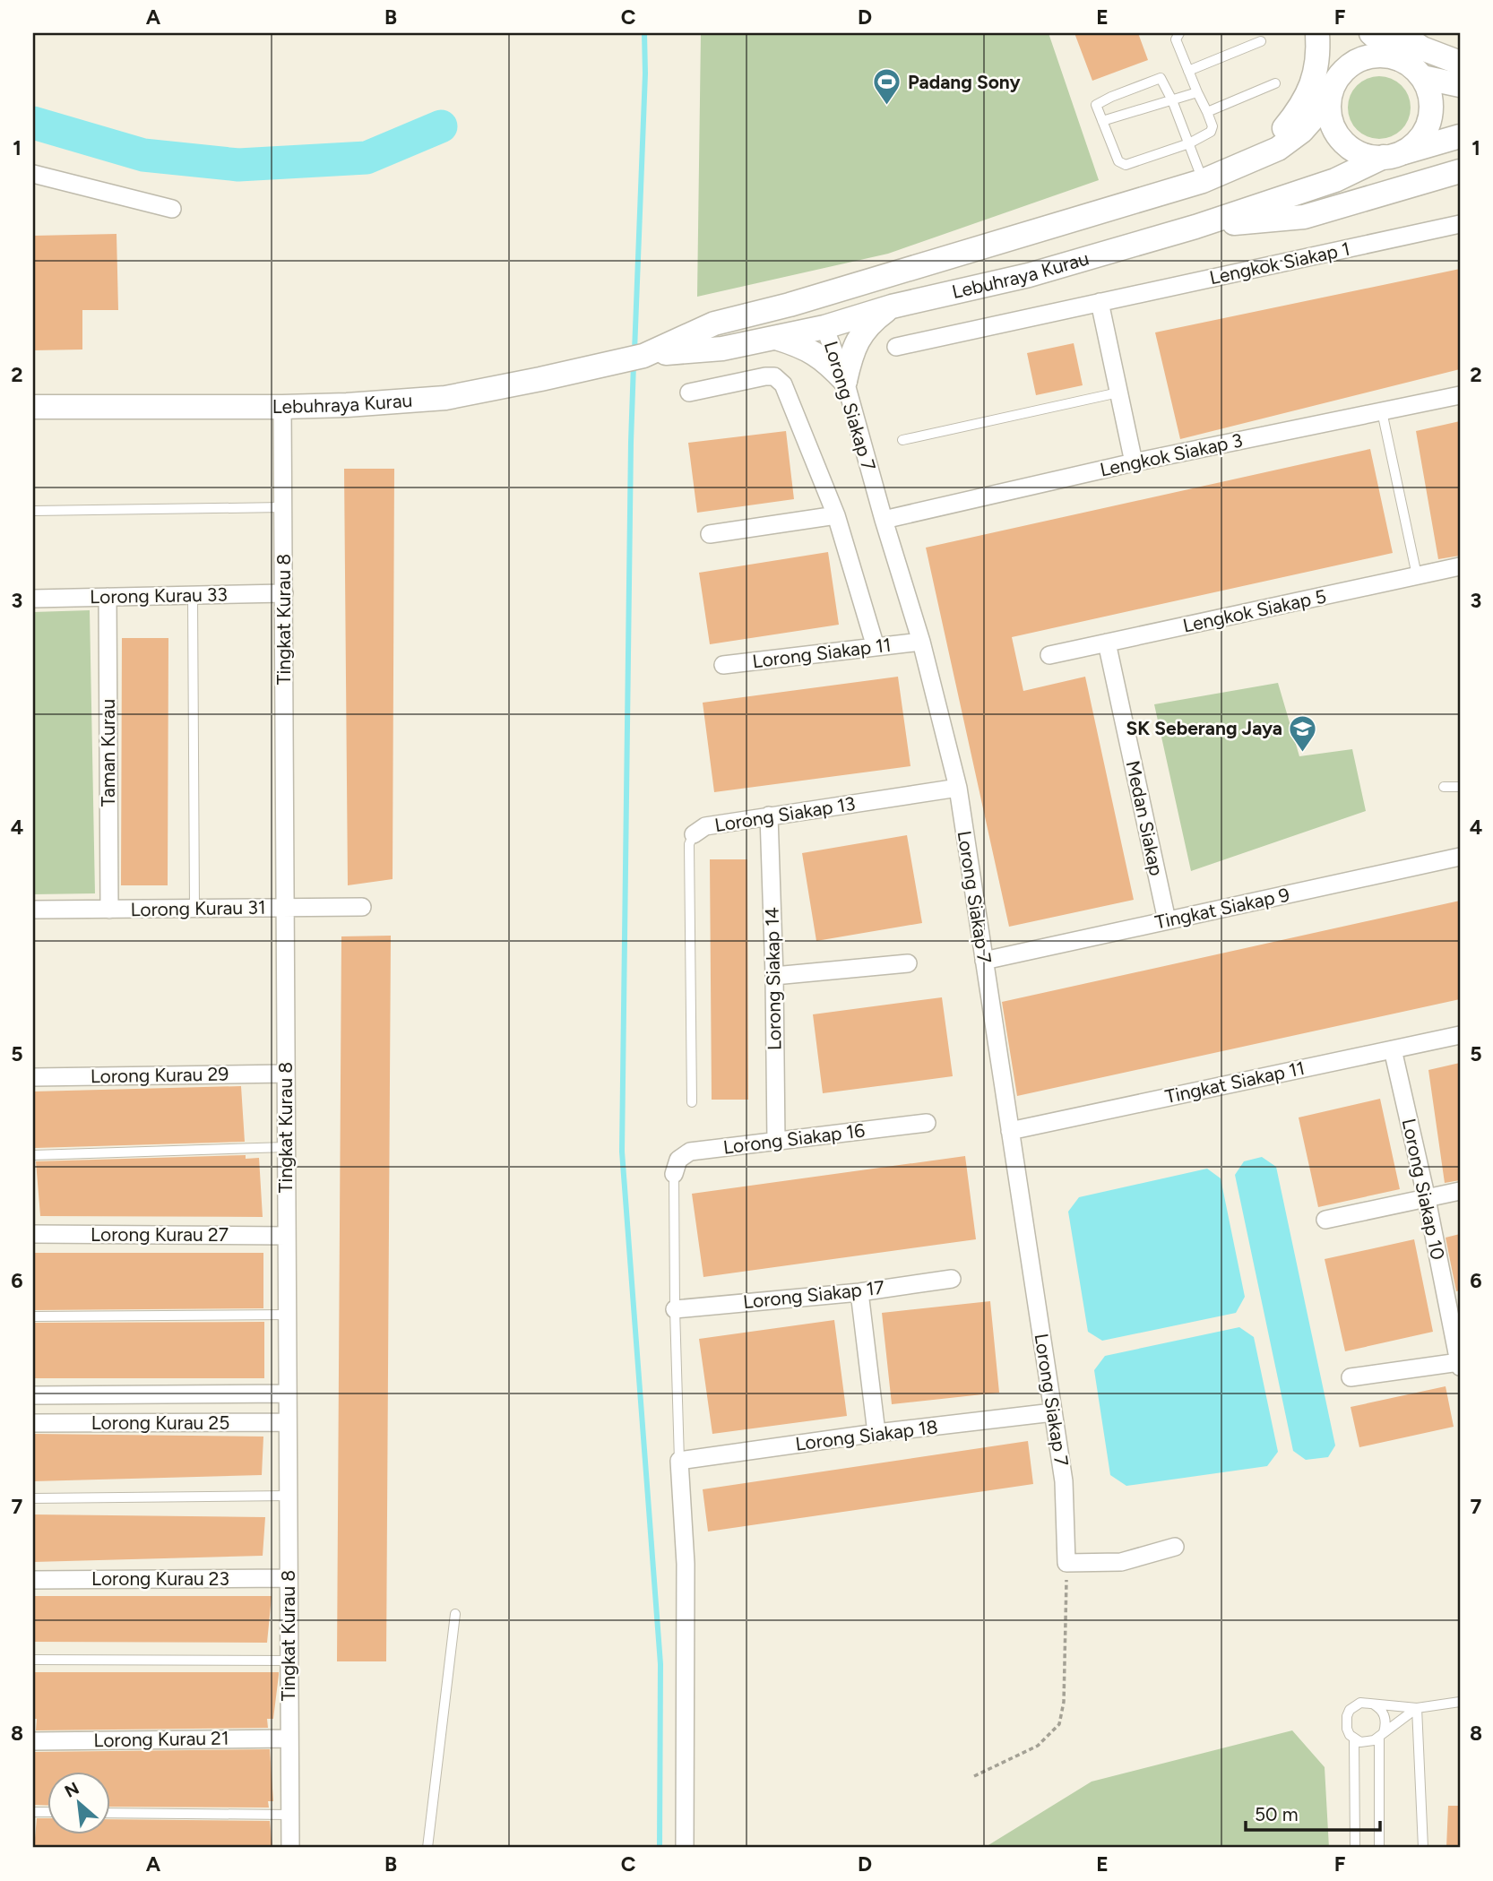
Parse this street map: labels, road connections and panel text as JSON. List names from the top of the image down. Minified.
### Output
{"streets":{"street":["Lengkok Siakap 1","Lebuhraya Kurau","Lorong Siakap 7","Lengkok Siakap 3","Lorong Kurau 33","Lengkok Siakap 5","Tingkat Kurau 8","Lorong Siakap 11","Taman Kurau","Lorong Siakap 13","Medan Siakap","Lorong Kurau 31","Tingkat Siakap 9","Lorong Siakap 14","Lorong Kurau 29","Tingkat Siakap 11","Lorong Siakap 16","Lorong Siakap 10","Lorong Kurau 27","Lorong Siakap 17","Lorong Kurau 25","Lorong Siakap 18","Lorong Kurau 23","Lorong Kurau 21"]},"crossings":[["Lebuhraya Kurau","Lorong Siakap 7"],["Lebuhraya Kurau","Tingkat Kurau 8"],["Lorong Siakap 7","Lengkok Siakap 3"],["Lorong Siakap 7","Lorong Siakap 11"],["Lorong Siakap 7","Lorong Siakap 13"],["Lorong Siakap 7","Tingkat Siakap 9"],["Lorong Siakap 7","Tingkat Siakap 11"],["Lorong Siakap 7","Lorong Siakap 18"],["Lorong Kurau 33","Tingkat Kurau 8"],["Lorong Kurau 33","Taman Kurau"],["Lengkok Siakap 5","Medan Siakap"],["Tingkat Kurau 8","Lorong Kurau 31"],["Tingkat Kurau 8","Lorong Kurau 29"],["Tingkat Kurau 8","Lorong Kurau 27"],["Tingkat Kurau 8","Lorong Kurau 25"],["Tingkat Kurau 8","Lorong Kurau 23"],["Tingkat Kurau 8","Lorong Kurau 21"],["Taman Kurau","Lorong Kurau 31"],["Lorong Siakap 13","Lorong Siakap 14"],["Medan Siakap","Tingkat Siakap 9"],["Lorong Siakap 14","Lorong Siakap 16"],["Tingkat Siakap 11","Lorong Siakap 10"]],"places":{"sports":["Padang Sony"],"school or university":["SK Seberang Jaya"]},"scale_bar":"50 m","north":"top left","grid":{"columns":["A","B","C","D","E","F"],"rows":["1","2","3","4","5","6","7","8"]}}
